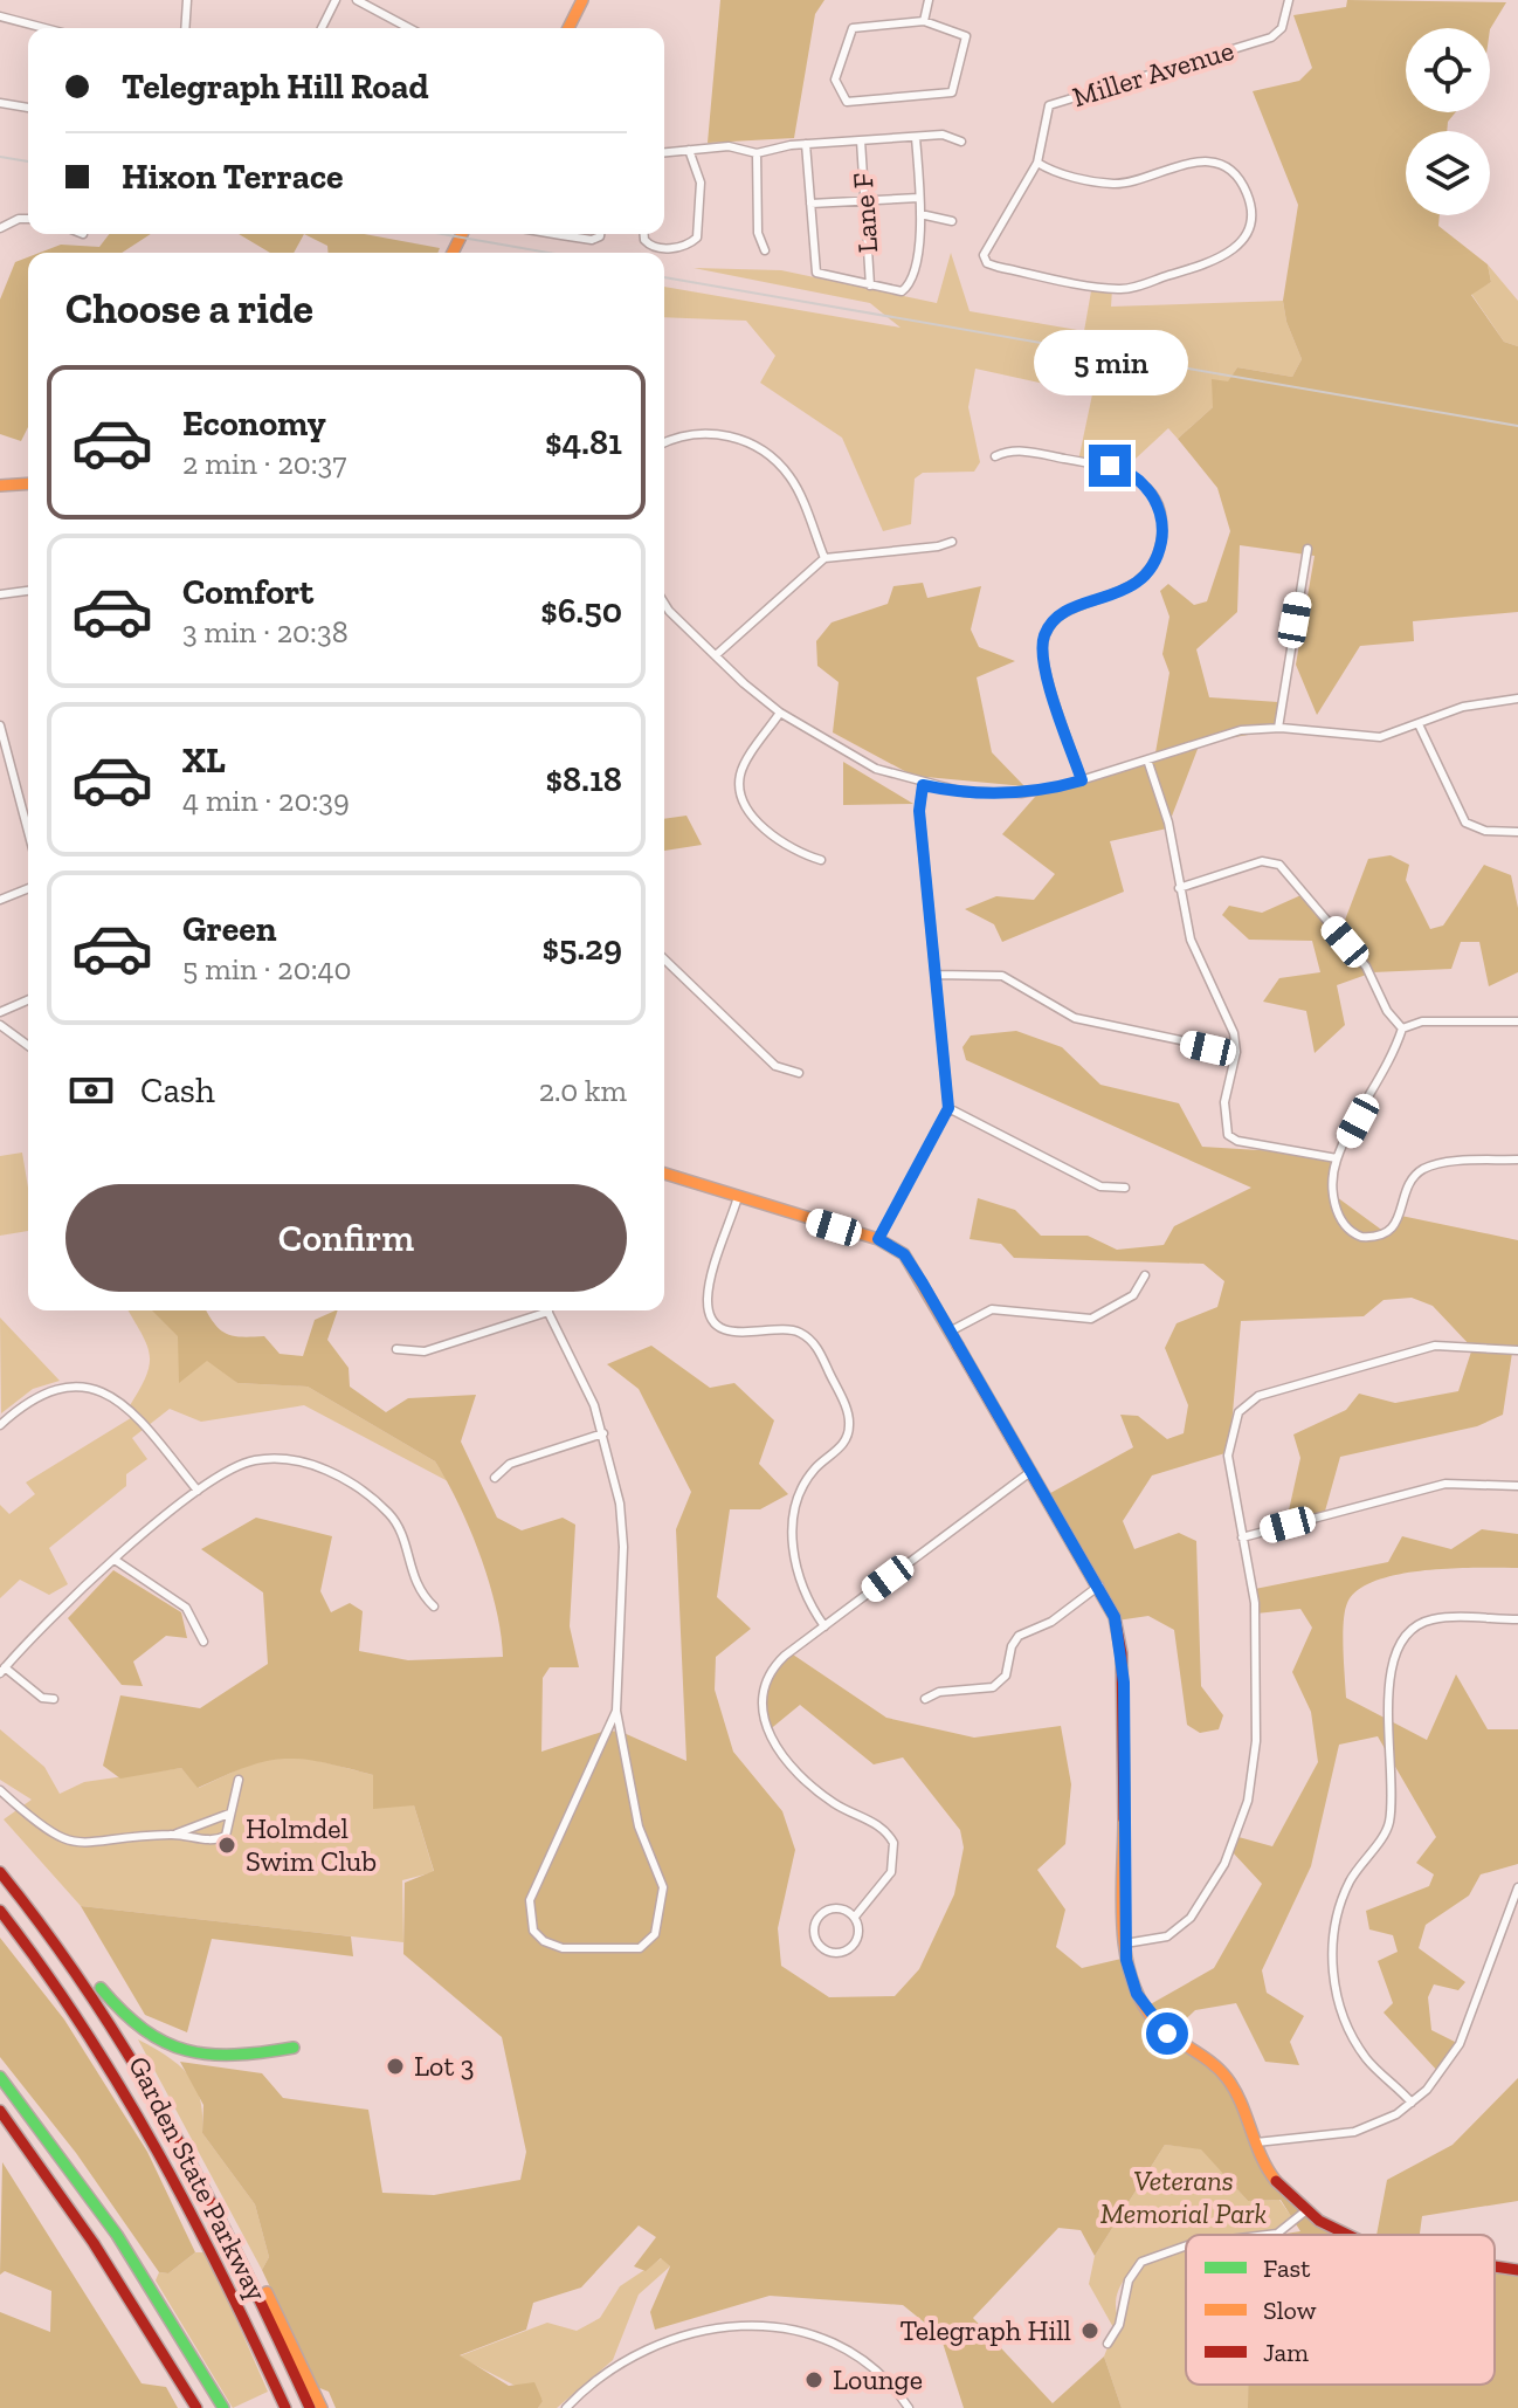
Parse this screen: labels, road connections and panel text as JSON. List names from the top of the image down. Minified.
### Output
{"streets":{"main road":["Garden State Parkway"],"street":["Miller Avenue","Lane F"]},"parks":["Veterans Memorial Park"],"places":["Holmdel Swim Club","Lot 3","Telegraph Hill","Lounge"],"legend":["Fast","Slow","Jam"],"page":{"banner":["Telegraph Hill Road","Hixon Terrace"],"heading":"Choose a ride","bubble":"5 min","list":[{"name":"Economy","note":"2 min · 20:37","value":"$4.81"},{"name":"Comfort","note":"3 min · 20:38","value":"$6.50"},{"name":"XL","note":"4 min · 20:39","value":"$8.18"},{"name":"Green","note":"5 min · 20:40","value":"$5.29"}],"pay":["Cash","2.0 km"],"buttons":"Confirm"}}
